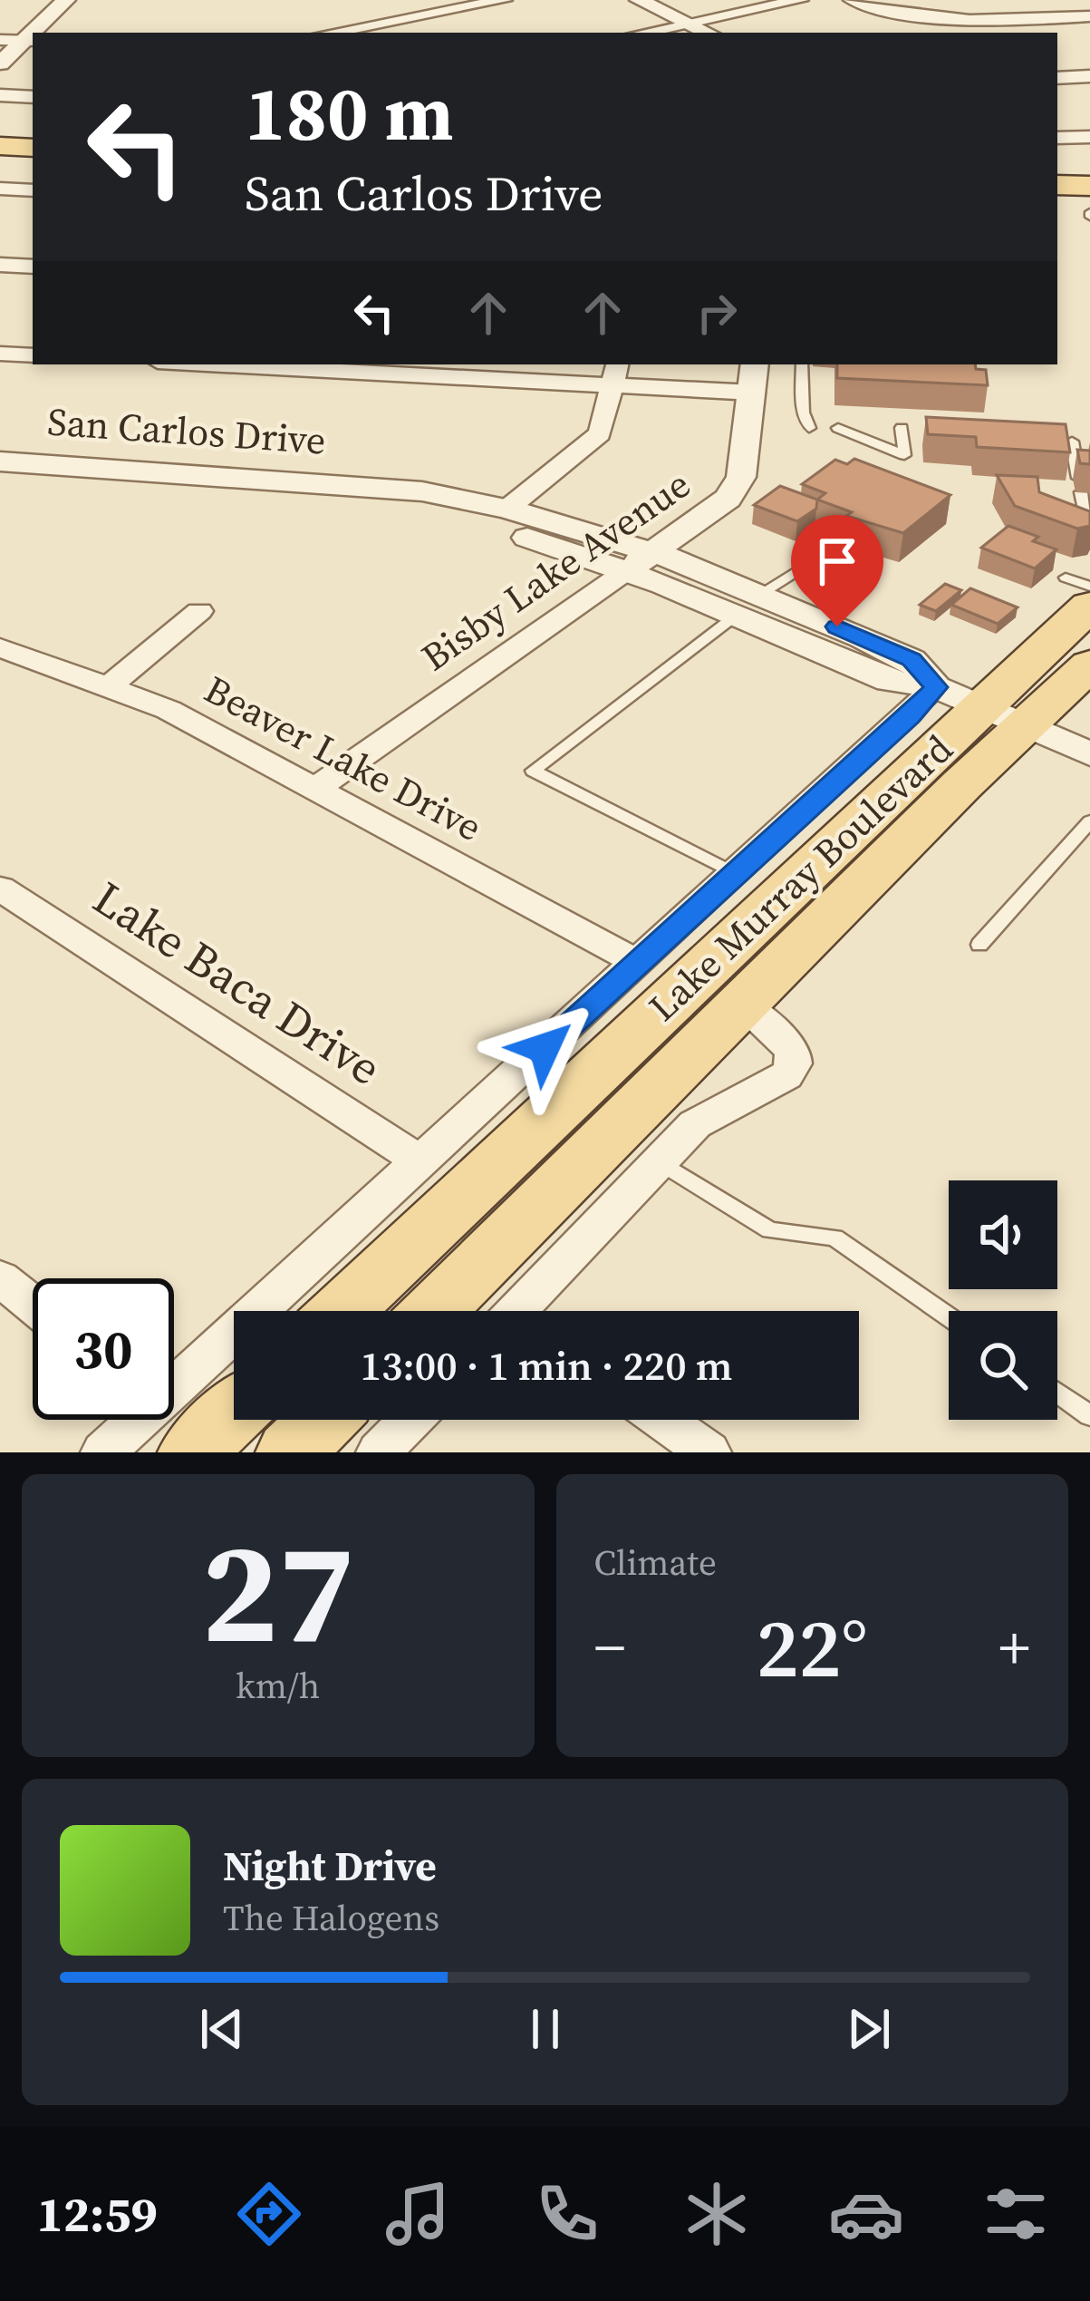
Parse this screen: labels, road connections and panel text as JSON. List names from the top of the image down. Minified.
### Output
{"streets":{"main road":["Lake Murray Boulevard"],"street":["San Carlos Drive","Bisby Lake Avenue","Beaver Lake Drive","Lake Baca Drive"]},"crossings":[["San Carlos Drive","Bisby Lake Avenue"],["San Carlos Drive","Lake Murray Boulevard"],["Bisby Lake Avenue","Beaver Lake Drive"],["Beaver Lake Drive","Lake Murray Boulevard"],["Lake Murray Boulevard","Lake Baca Drive"]],"page":{"turn":["180 m","San Carlos Drive"],"limit":"30","trip":"13:00 · 1 min · 220 m","tile":[["27","km/h"],"Climate"],"heat":["−","22°","+"],"song":["Night Drive","The Halogens"],"tabs":"12:59"}}
